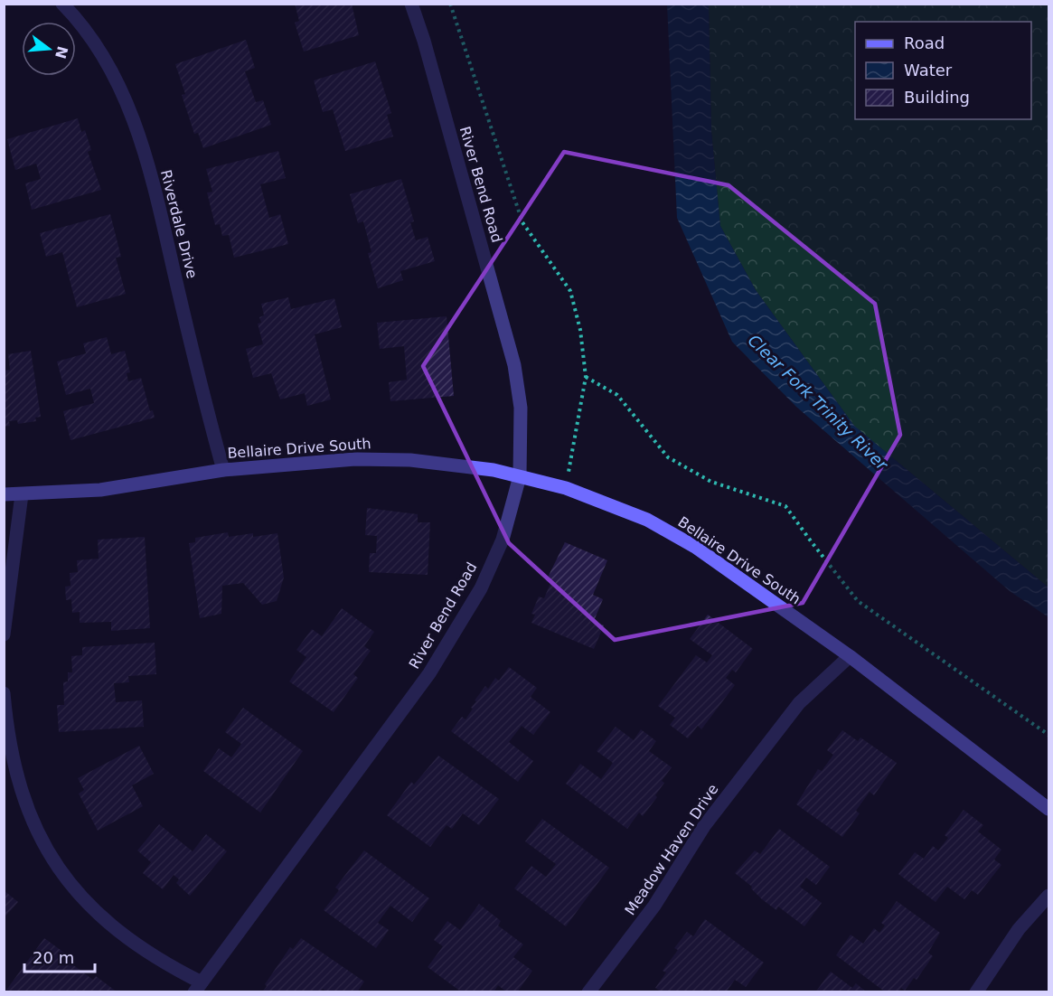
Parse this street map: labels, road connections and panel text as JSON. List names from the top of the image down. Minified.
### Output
{"streets":{"street":["River Bend Road","Riverdale Drive","Bellaire Drive South","Meadow Haven Drive"]},"crossings":[["River Bend Road","Bellaire Drive South"],["Riverdale Drive","Bellaire Drive South"],["Bellaire Drive South","Meadow Haven Drive"]],"water":["Clear Fork Trinity River"],"legend":["Road","Water","Building"],"scale_bar":"20 m","north":"right"}
